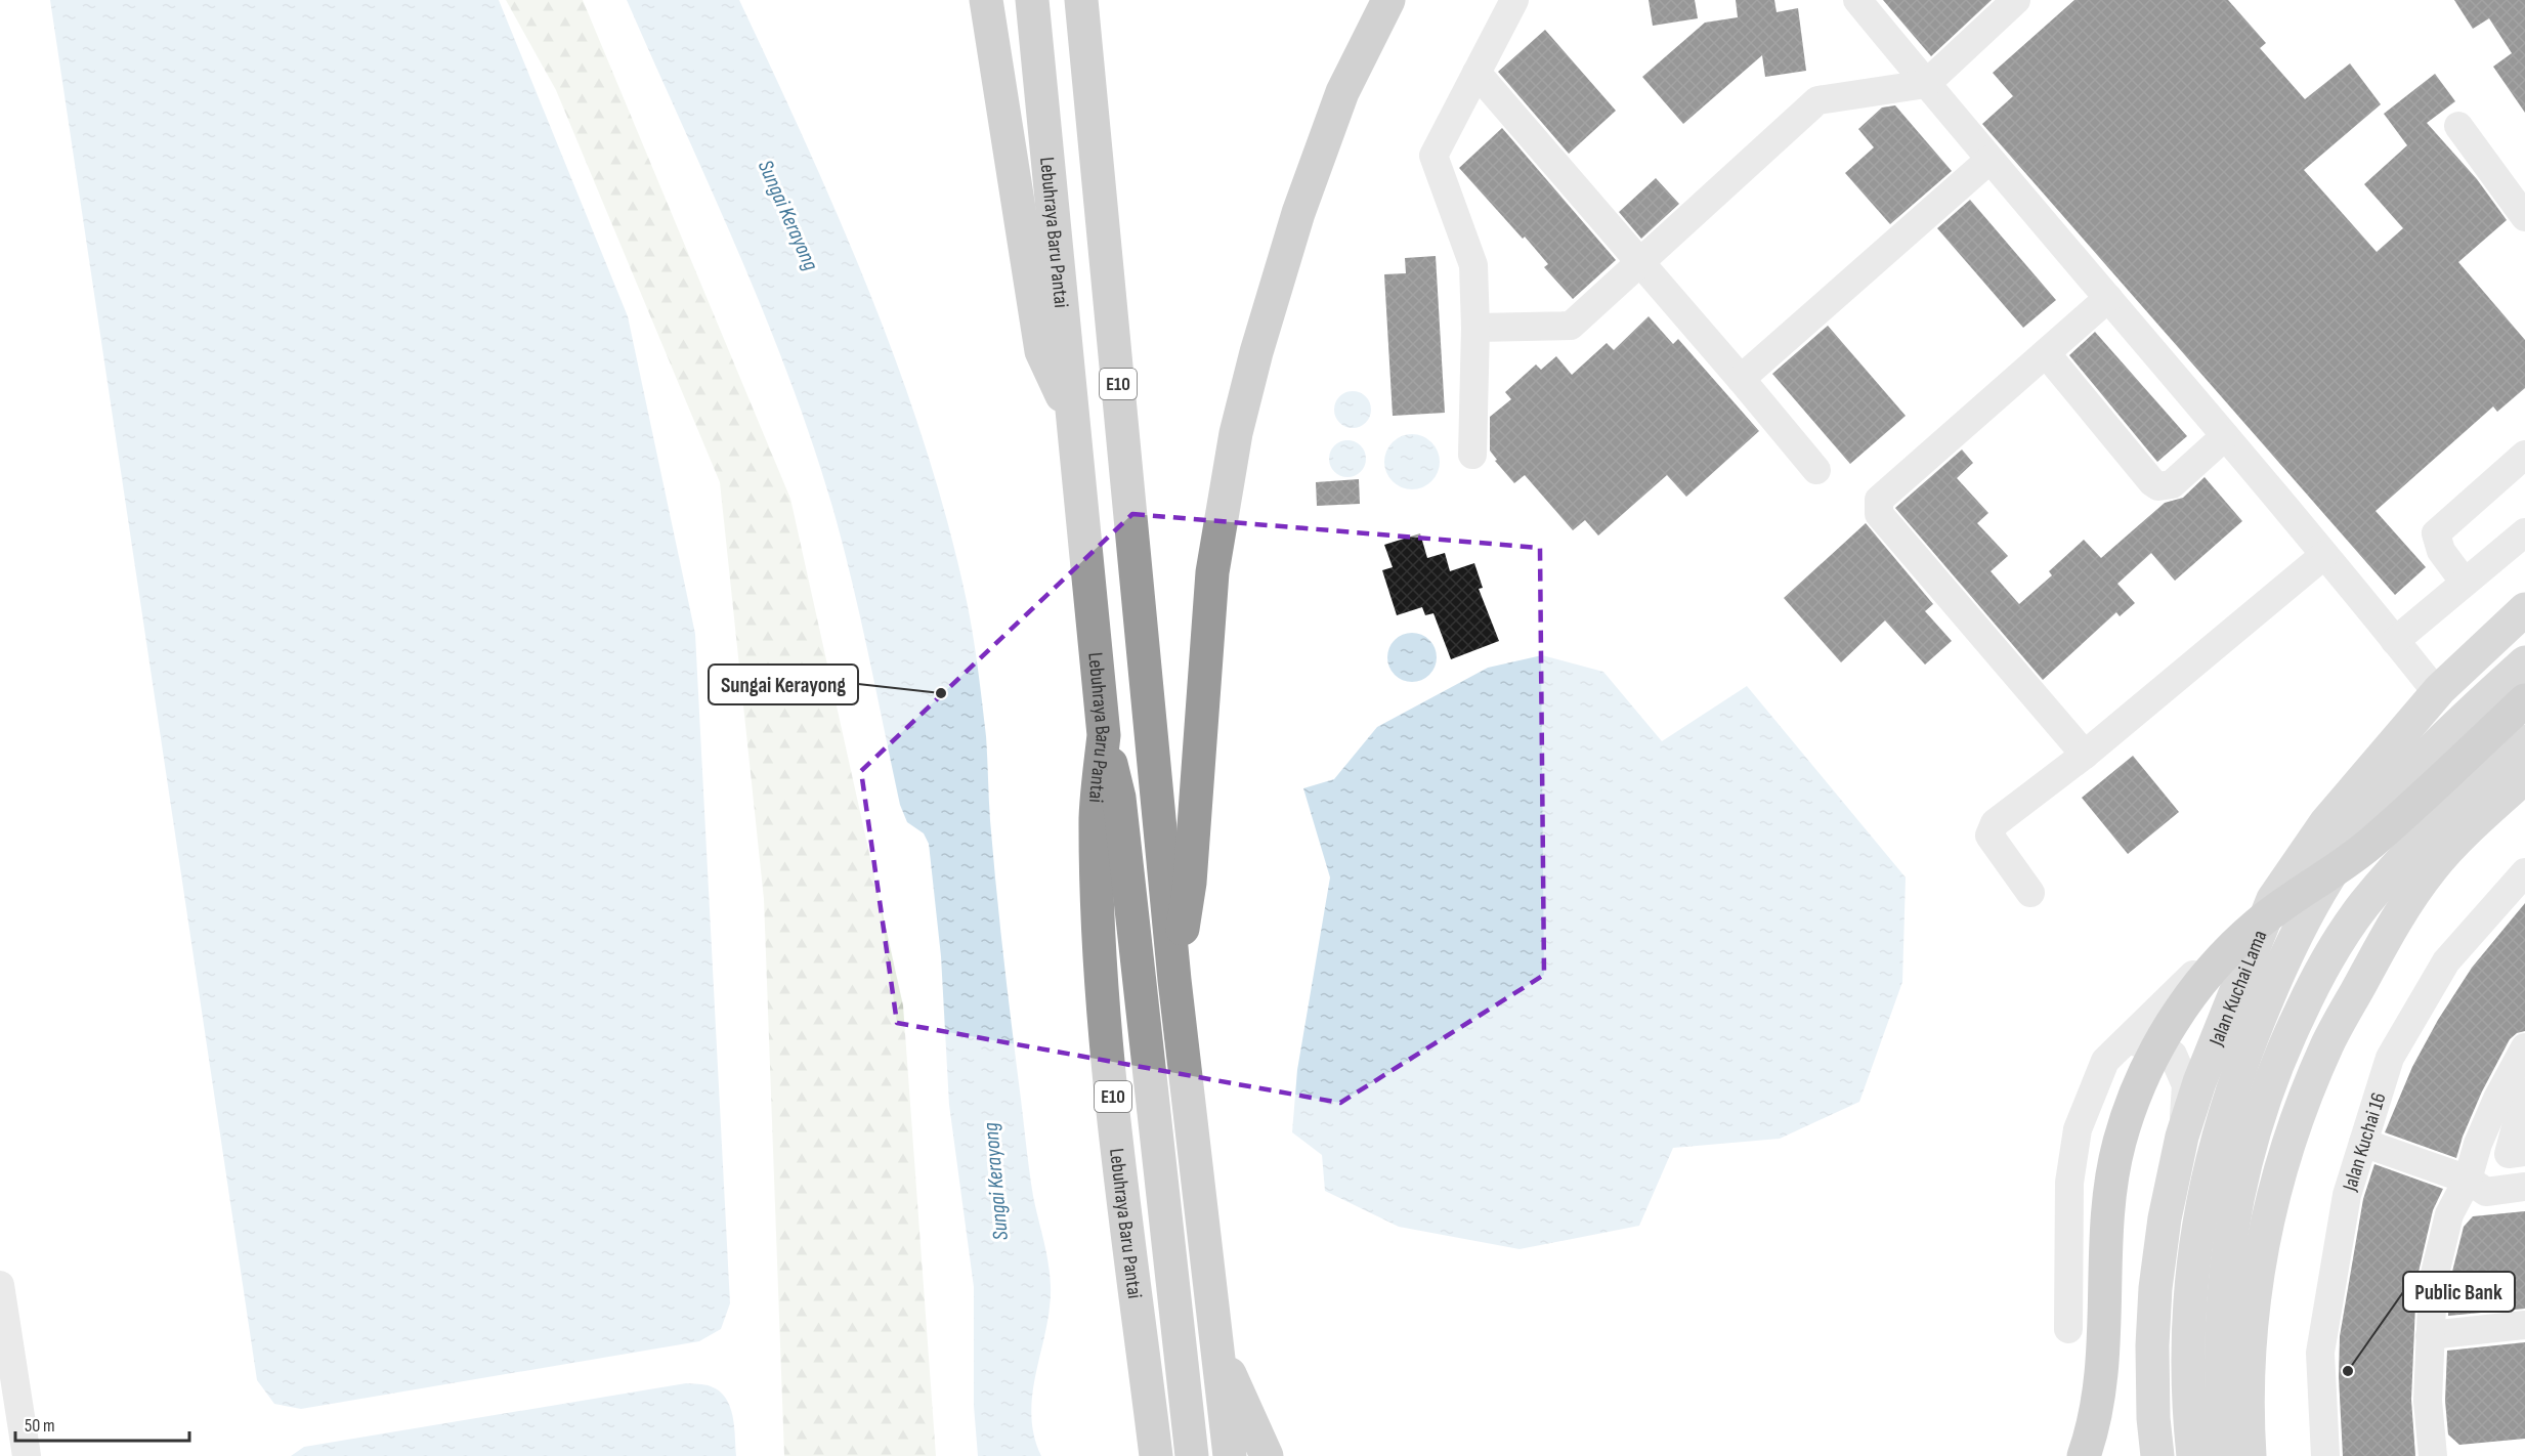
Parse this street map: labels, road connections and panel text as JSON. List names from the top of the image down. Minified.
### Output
{"streets":{"highway":["Lebuhraya Baru Pantai","E10"],"main road":["Jalan Kuchai Lama"],"street":["Jalan Kuchai 16"]},"water":["Sungai Kerayong"],"places":["Sungai Kerayong","Public Bank"],"scale_bar":"50 m"}
